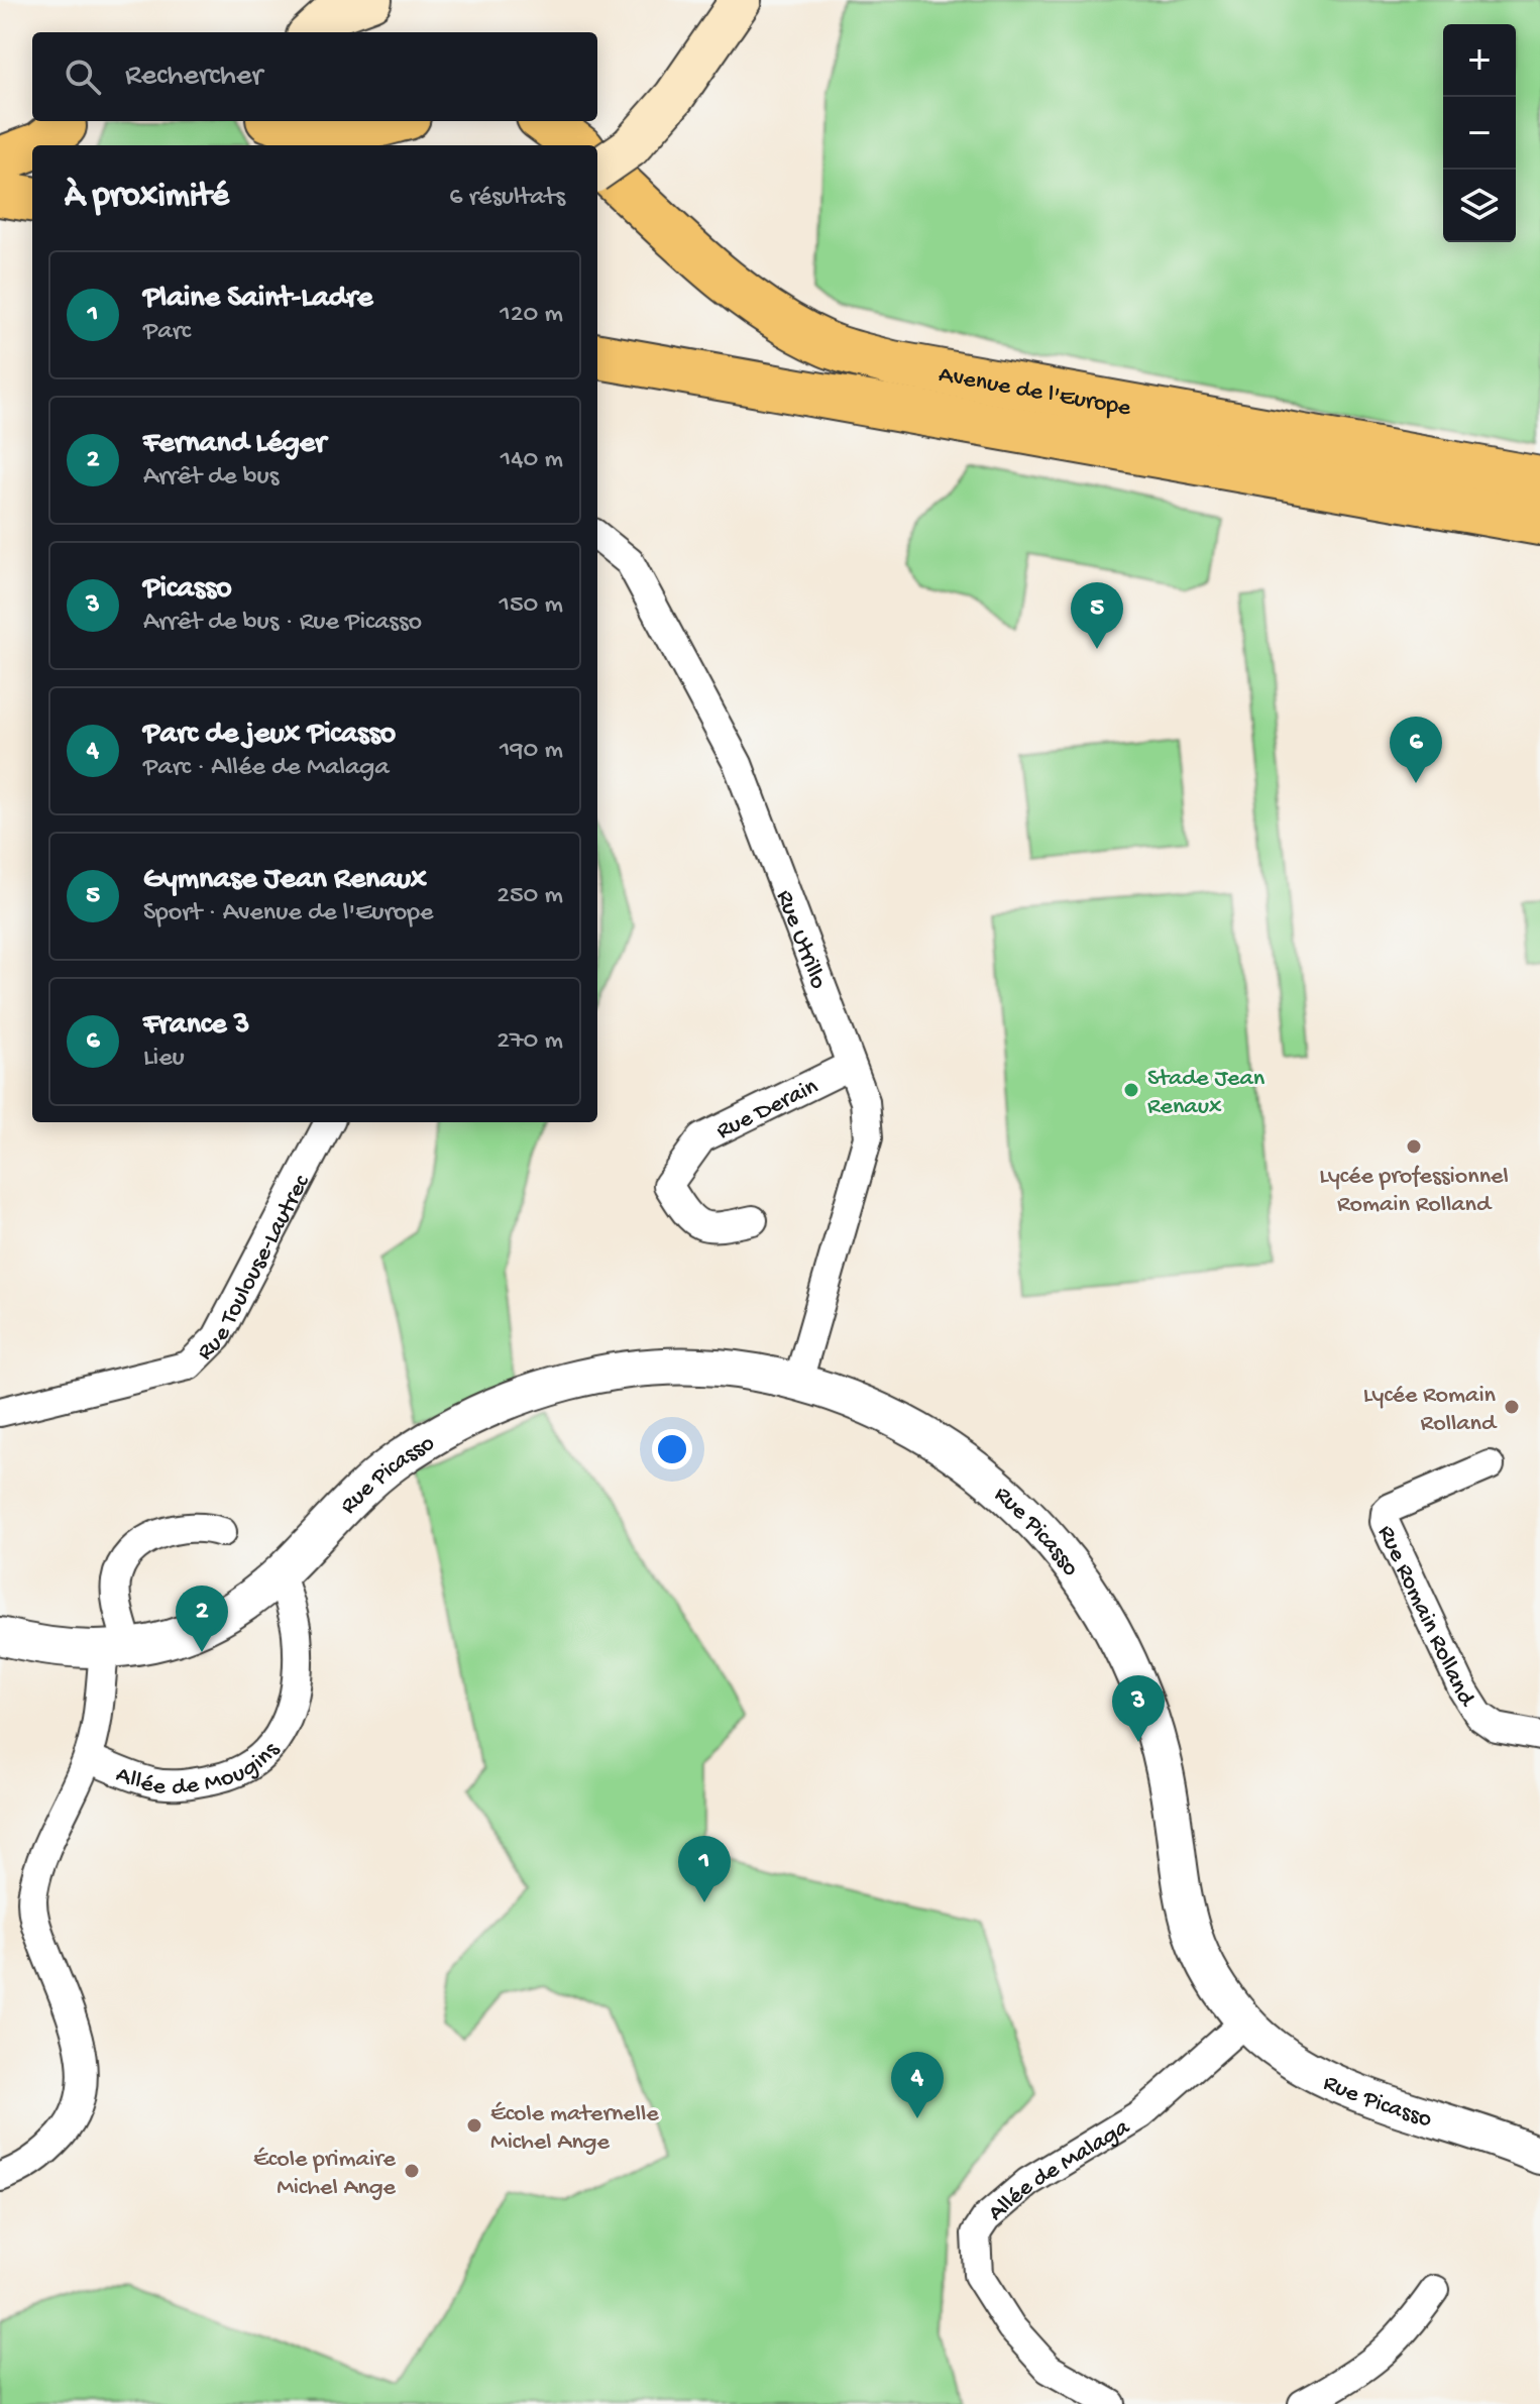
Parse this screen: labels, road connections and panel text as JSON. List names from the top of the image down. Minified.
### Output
{"streets":{"main road":["Avenue de l'Europe"],"street":["Rue Utrillo","Rue Derain","Rue Toulouse-Lautrec","Rue Picasso","Rue Romain Rolland","Allée de Mougins","Allée de Malaga"]},"crossings":[["Rue Utrillo","Rue Derain"],["Rue Utrillo","Rue Picasso"],["Rue Picasso","Allée de Mougins"],["Rue Picasso","Allée de Malaga"]],"places":["Stade Jean Renaux","Lycée professionnel Romain Rolland","Lycée Romain Rolland","École maternelle Michel Ange","École primaire Michel Ange"],"page":{"map_buttons":["+","−"],"search":"Rechercher","heading":["À proximité","6 résultats"],"list":[{"mark":"1","name":"Plaine Saint-Ladre","note":"Parc","value":"120 m"},{"mark":"2","name":"Fernand Léger","note":"Arrêt de bus","value":"140 m"},{"mark":"3","name":"Picasso","note":"Arrêt de bus · Rue Picasso","value":"150 m"},{"mark":"4","name":"Parc de jeux Picasso","note":"Parc · Allée de Malaga","value":"190 m"},{"mark":"5","name":"Gymnase Jean Renaux","note":"Sport · Avenue de l'Europe","value":"250 m"},{"mark":"6","name":"France 3","note":"Lieu","value":"270 m"}],"pins":["5","6","2","3","1","4"]}}
